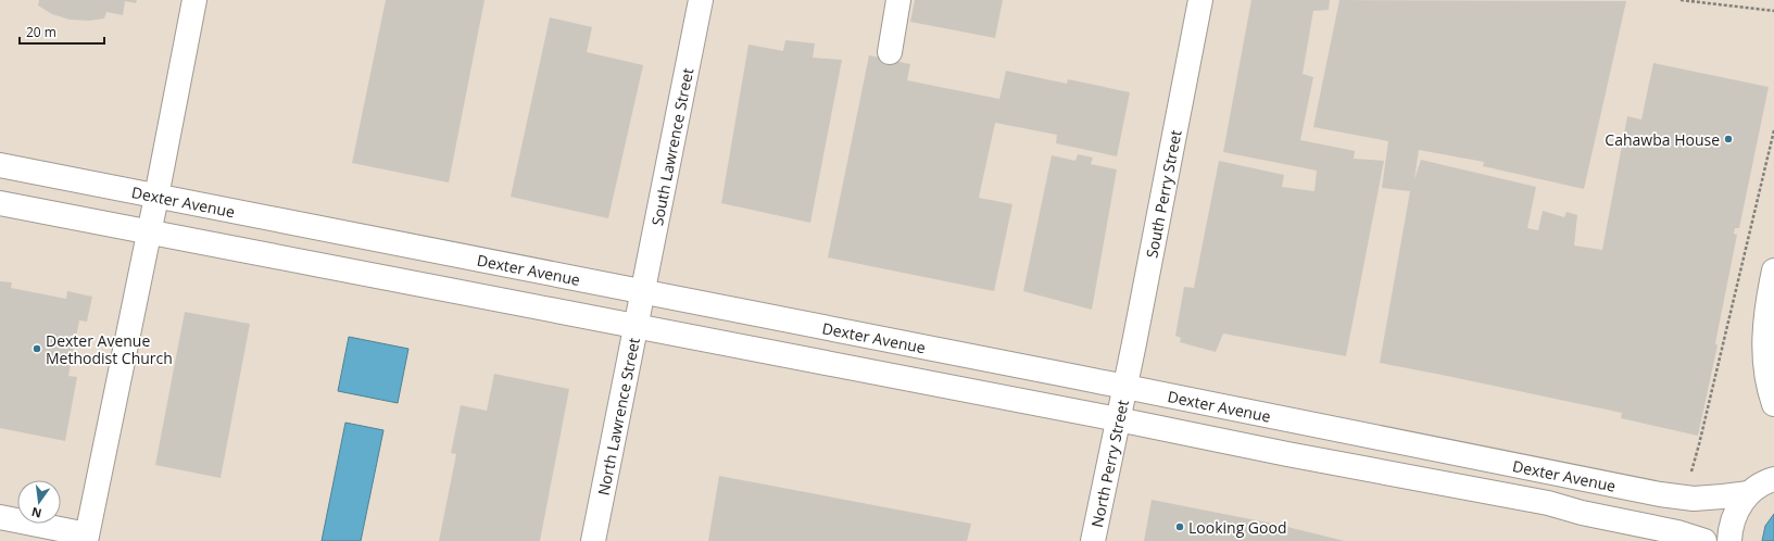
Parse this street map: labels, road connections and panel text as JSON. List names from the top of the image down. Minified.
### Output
{"streets":{"street":["South Lawrence Street","South Perry Street","Dexter Avenue","North Lawrence Street","North Perry Street"]},"crossings":[["South Lawrence Street","Dexter Avenue"],["South Lawrence Street","North Lawrence Street"],["South Perry Street","Dexter Avenue"],["South Perry Street","North Perry Street"],["Dexter Avenue","North Lawrence Street"],["Dexter Avenue","North Perry Street"]],"places":["Cahawba House","Dexter Avenue Methodist Church","Looking Good"],"scale_bar":"20 m","north":"bottom"}
